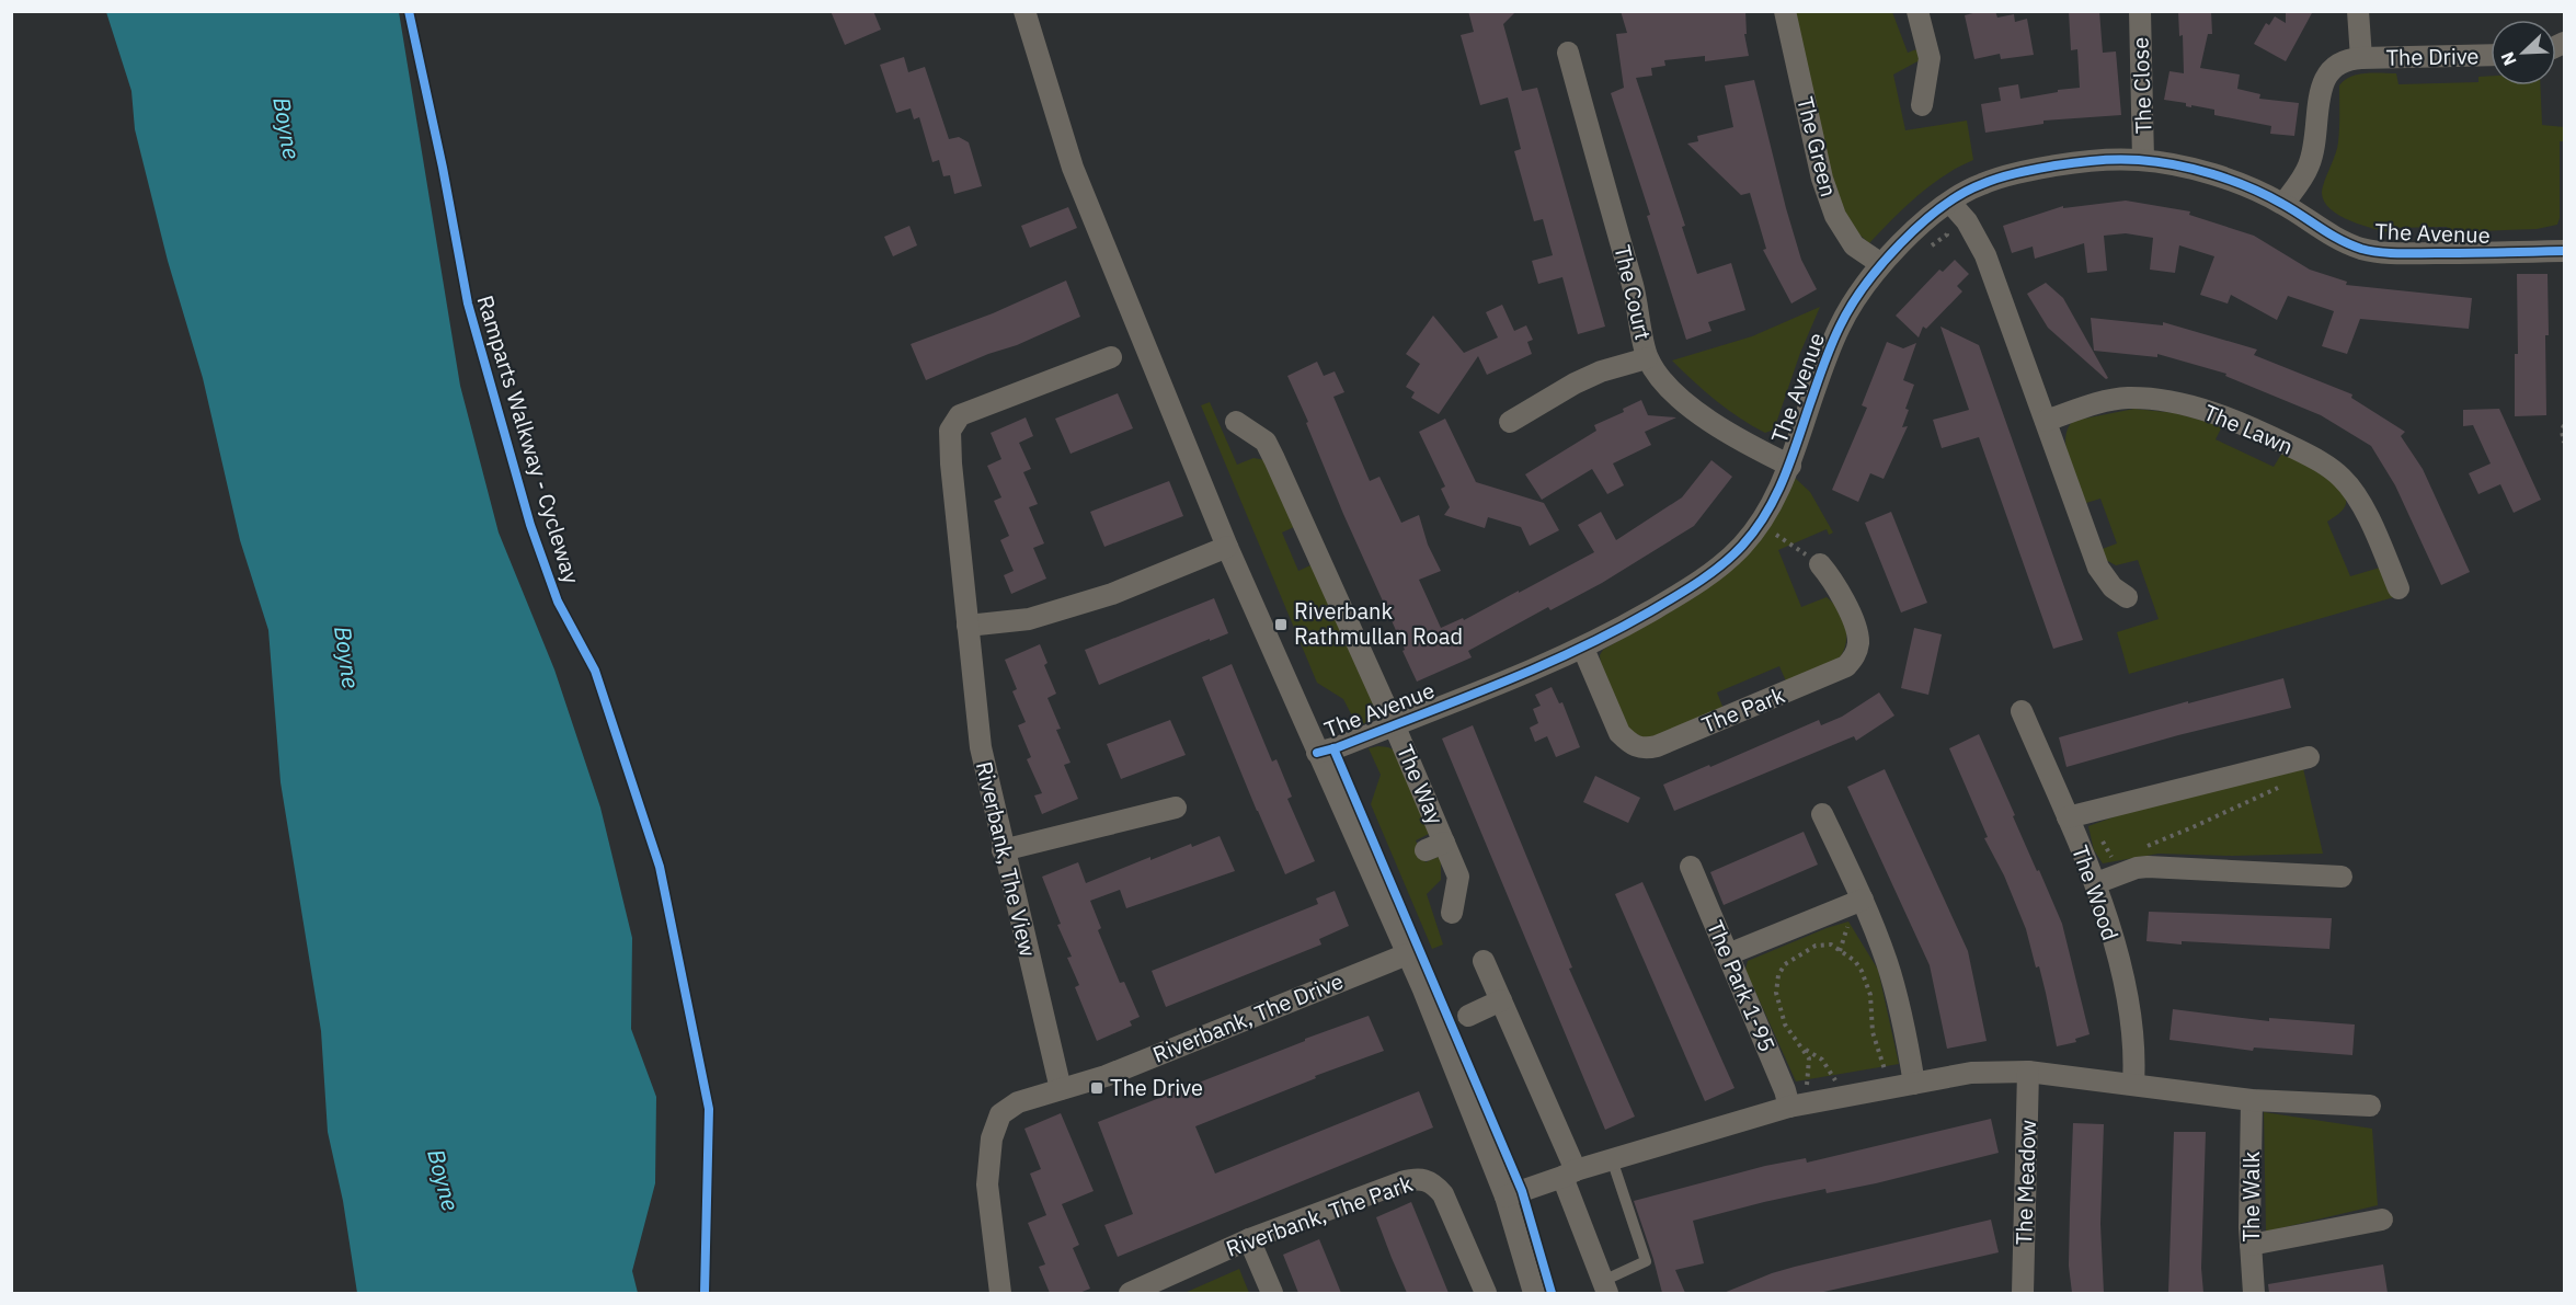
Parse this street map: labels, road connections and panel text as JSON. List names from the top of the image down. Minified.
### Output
{"streets":{"street":["The Drive","The Close","The Green","The Avenue","The Court","The Lawn","The Park","The Way","Riverbank, The View","The Wood","The Park 1-95","Riverbank, The Drive","The Meadow","The Walk","Riverbank, The Park"],"cycle path":["Ramparts Walkway - Cycleway"]},"crossings":[["The Drive","The Avenue"],["The Close","The Avenue"],["The Green","The Avenue"],["The Avenue","The Court"],["The Avenue","The Park"],["The Avenue","The Way"],["Riverbank, The View","Riverbank, The Drive"]],"water":["Boyne"],"places":{"transit":["Riverbank Rathmullan Road","The Drive"]},"north":"bottom left"}
